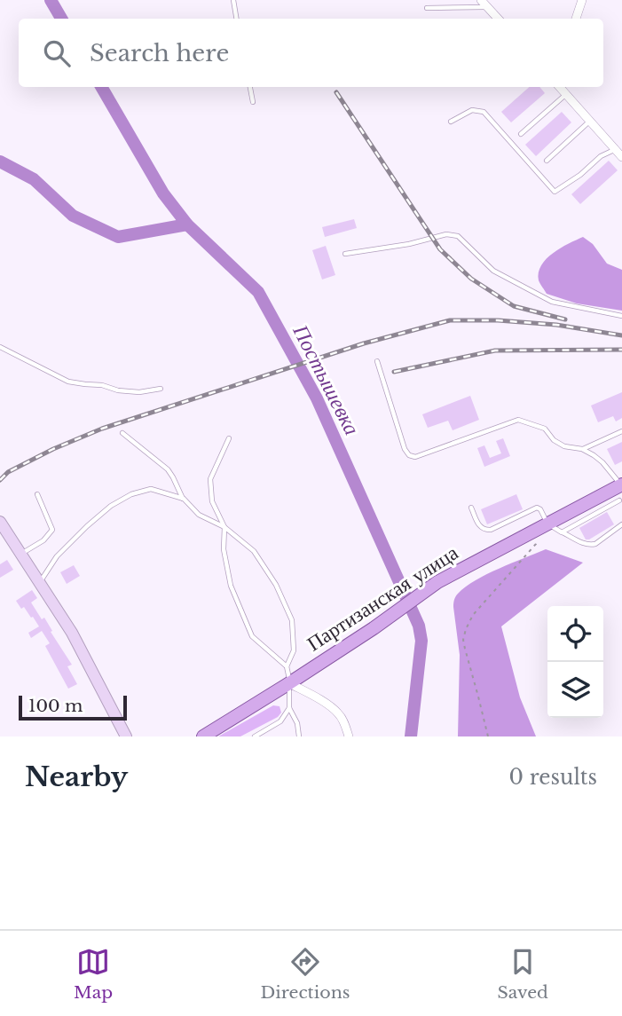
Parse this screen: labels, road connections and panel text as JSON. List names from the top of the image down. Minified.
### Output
{"streets":{"main road":["Партизанская улица"]},"water":["Постышевка"],"scale_bar":"100 m","page":{"search":"Search here","scale":"100 m","heading":["Nearby","0 results"],"nav":["Map","Directions","Saved"]}}
